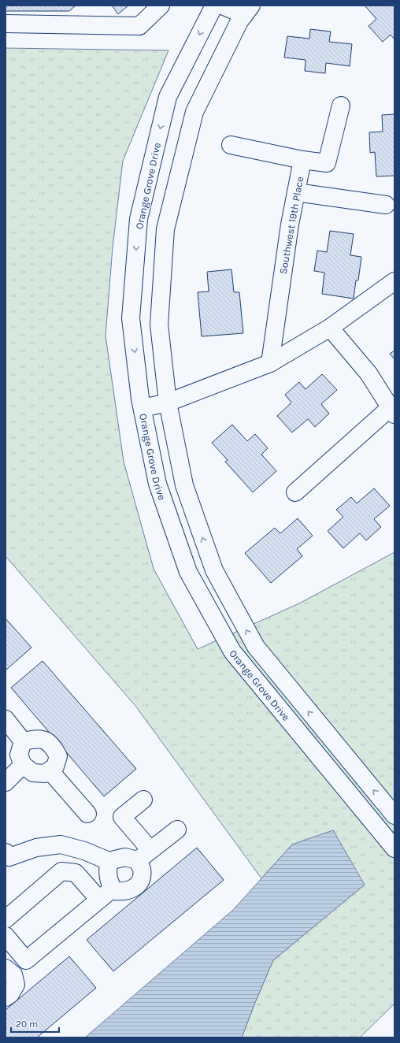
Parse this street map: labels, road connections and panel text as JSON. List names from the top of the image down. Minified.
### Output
{"streets":{"street":["Orange Grove Drive","Southwest 19th Place"]},"scale_bar":"20 m"}
